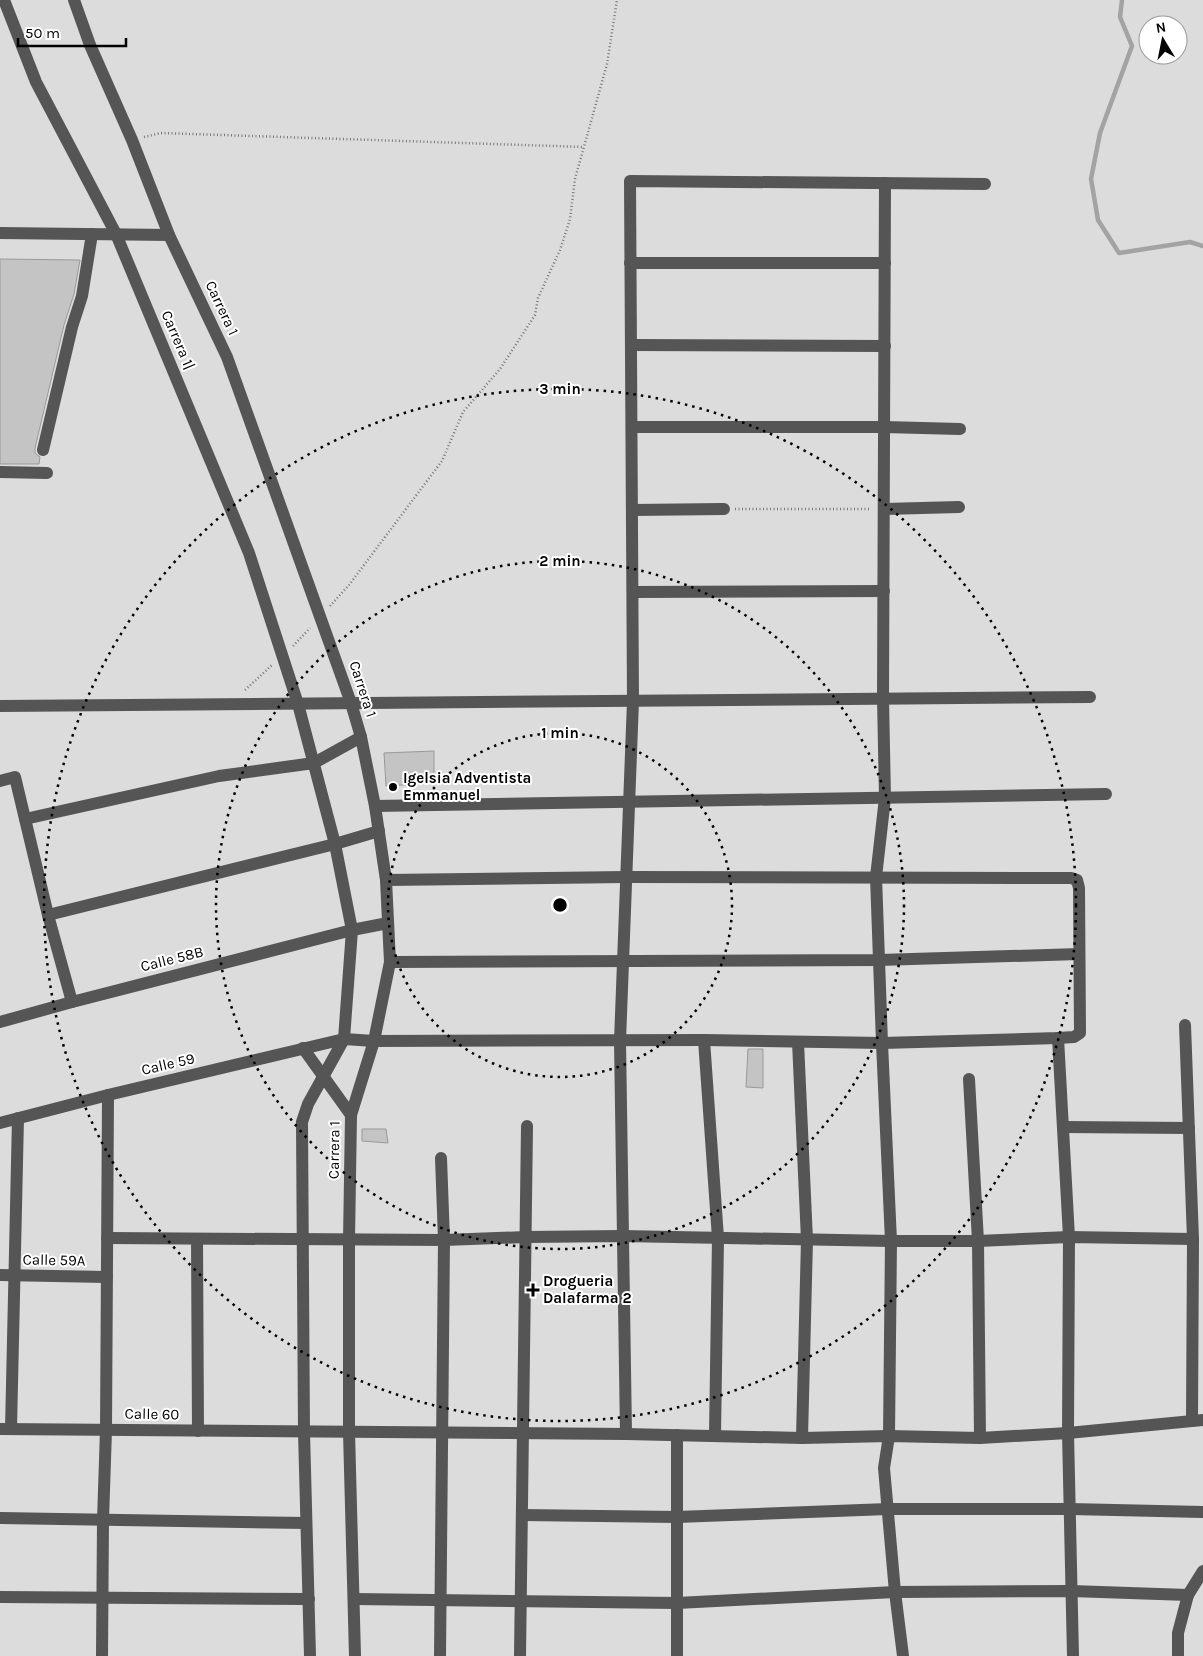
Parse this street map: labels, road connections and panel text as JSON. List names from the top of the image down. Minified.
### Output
{"streets":{"street":["Carrera 1","Carrera 1|","Calle 58B","Calle 59","Calle 59A","Calle 60"]},"crossings":[["Carrera 1","Calle 58B"],["Carrera 1","Calle 59"],["Carrera 1","Calle 60"],["Carrera 1|","Calle 58B"],["Carrera 1|","Calle 59"]],"places":{"other":["Igelsia Adventista Emmanuel"],"health":["Drogueria Dalafarma 2"]},"scale_bar":"50 m","north":"top","rings":["3 min","2 min","1 min"]}
